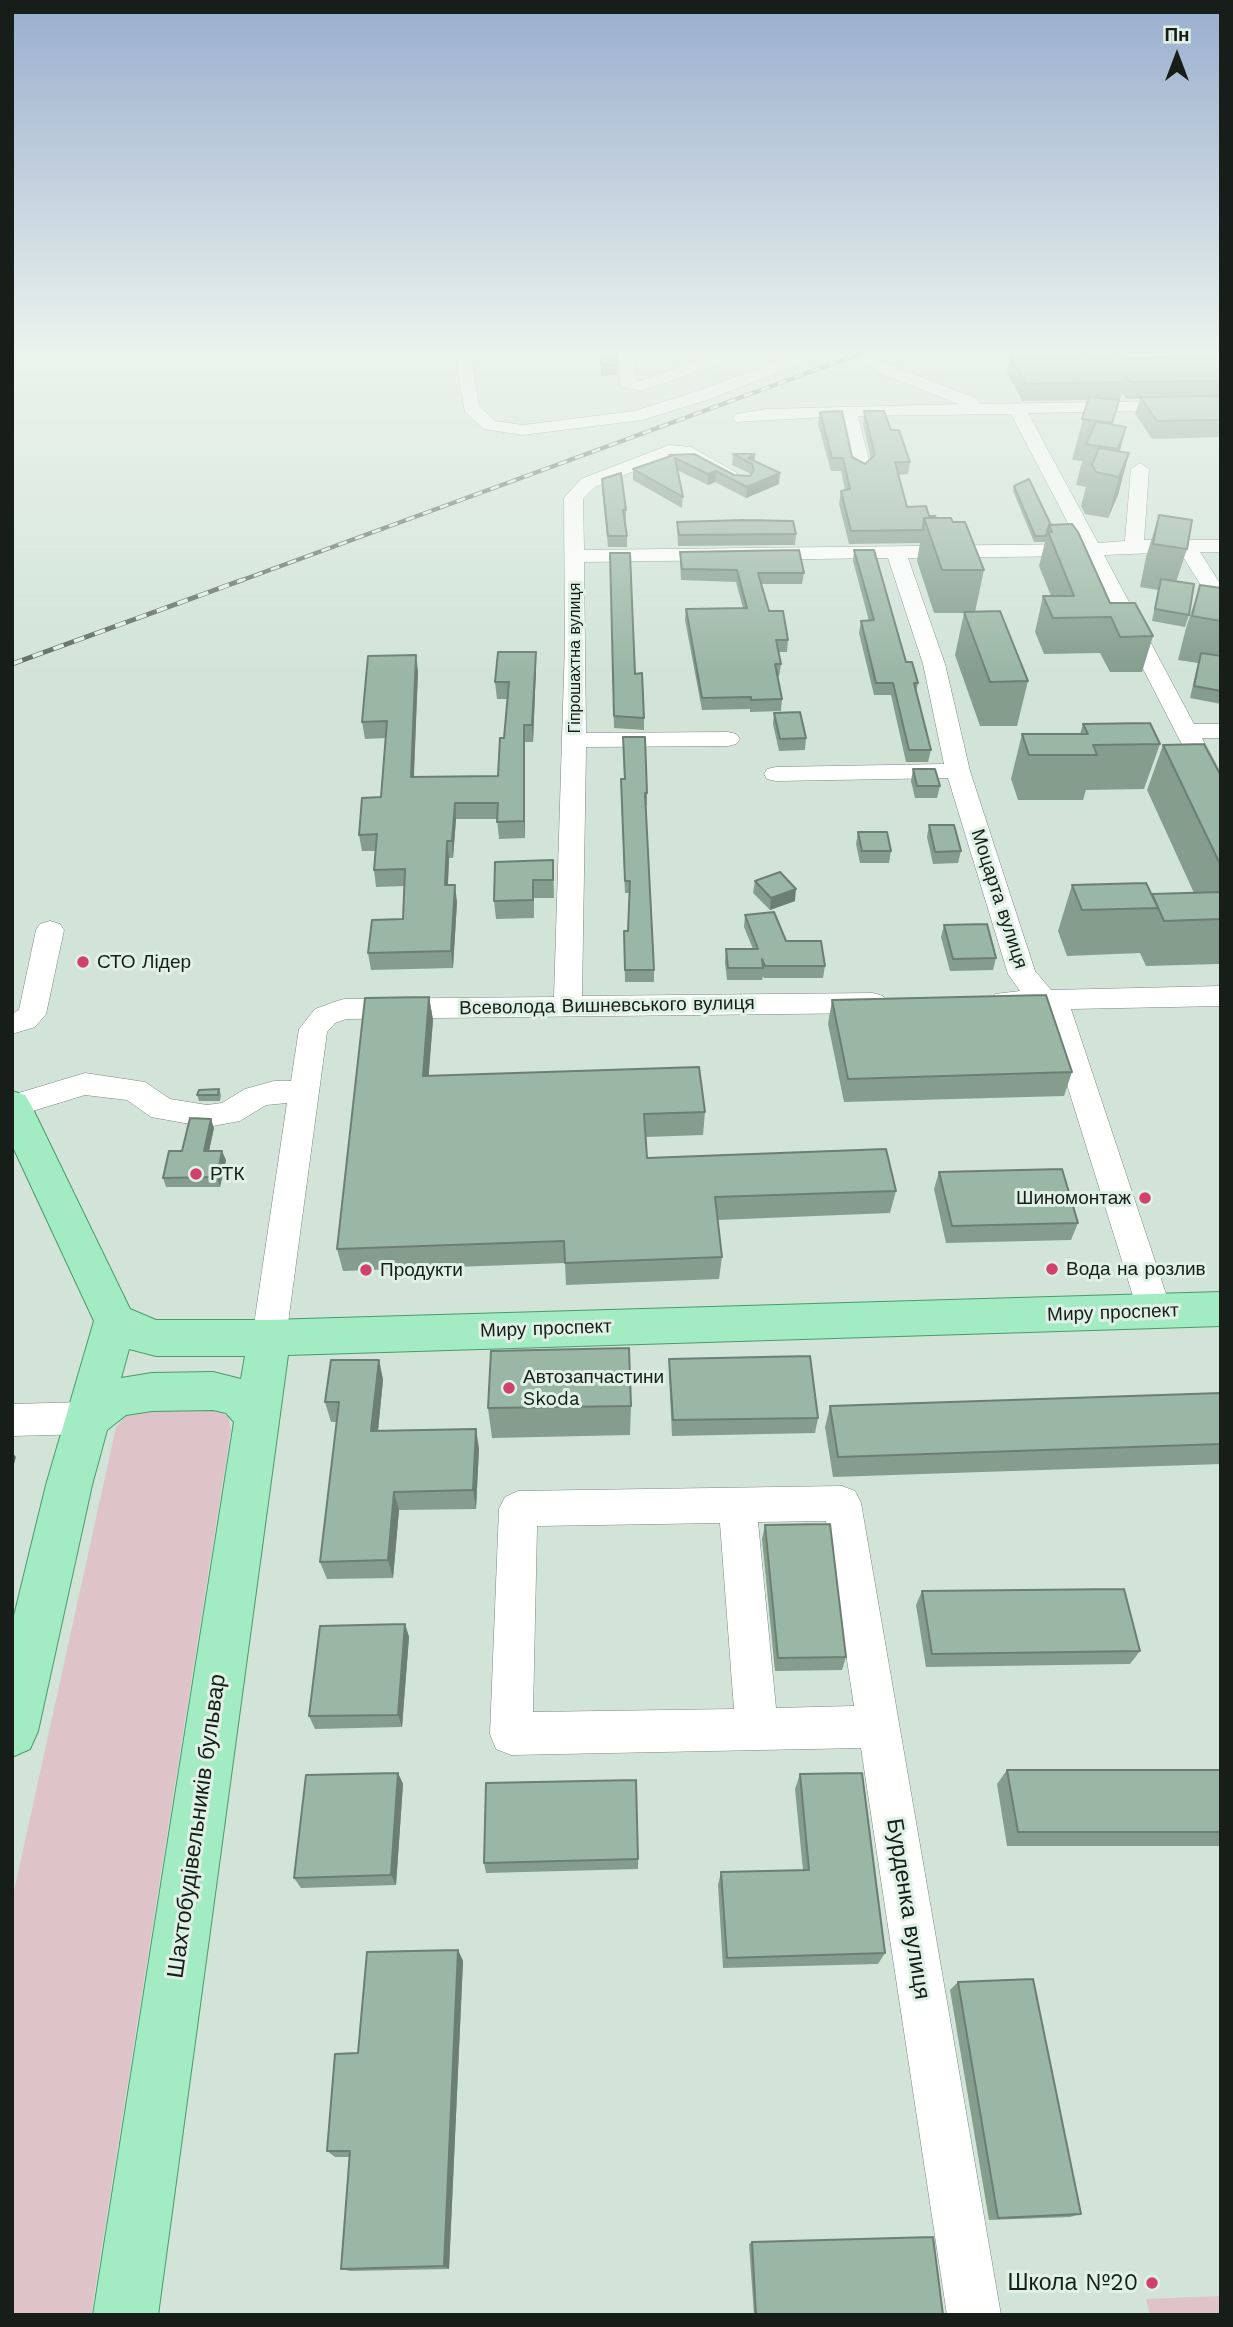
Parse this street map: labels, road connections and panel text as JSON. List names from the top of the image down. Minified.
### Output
{"streets":{"main road":["Миру проспект","Шахтобудівельників бульвар"],"street":["Гіпрошахтна вулиця","Моцарта вулиця","Всеволода Вишневського вулиця","Бурденка вулиця"]},"crossings":[["Гіпрошахтна вулиця","Всеволода Вишневського вулиця"],["Моцарта вулиця","Миру проспект"],["Всеволода Вишневського вулиця","Миру проспект"],["Всеволода Вишневського вулиця","Шахтобудівельників бульвар"],["Миру проспект","Шахтобудівельників бульвар"]],"places":["СТО Лідер","РТК","Шиномонтаж","Вода на розлив","Продукти","Автозапчастини Skoda","Школа №20"],"north":"top"}
